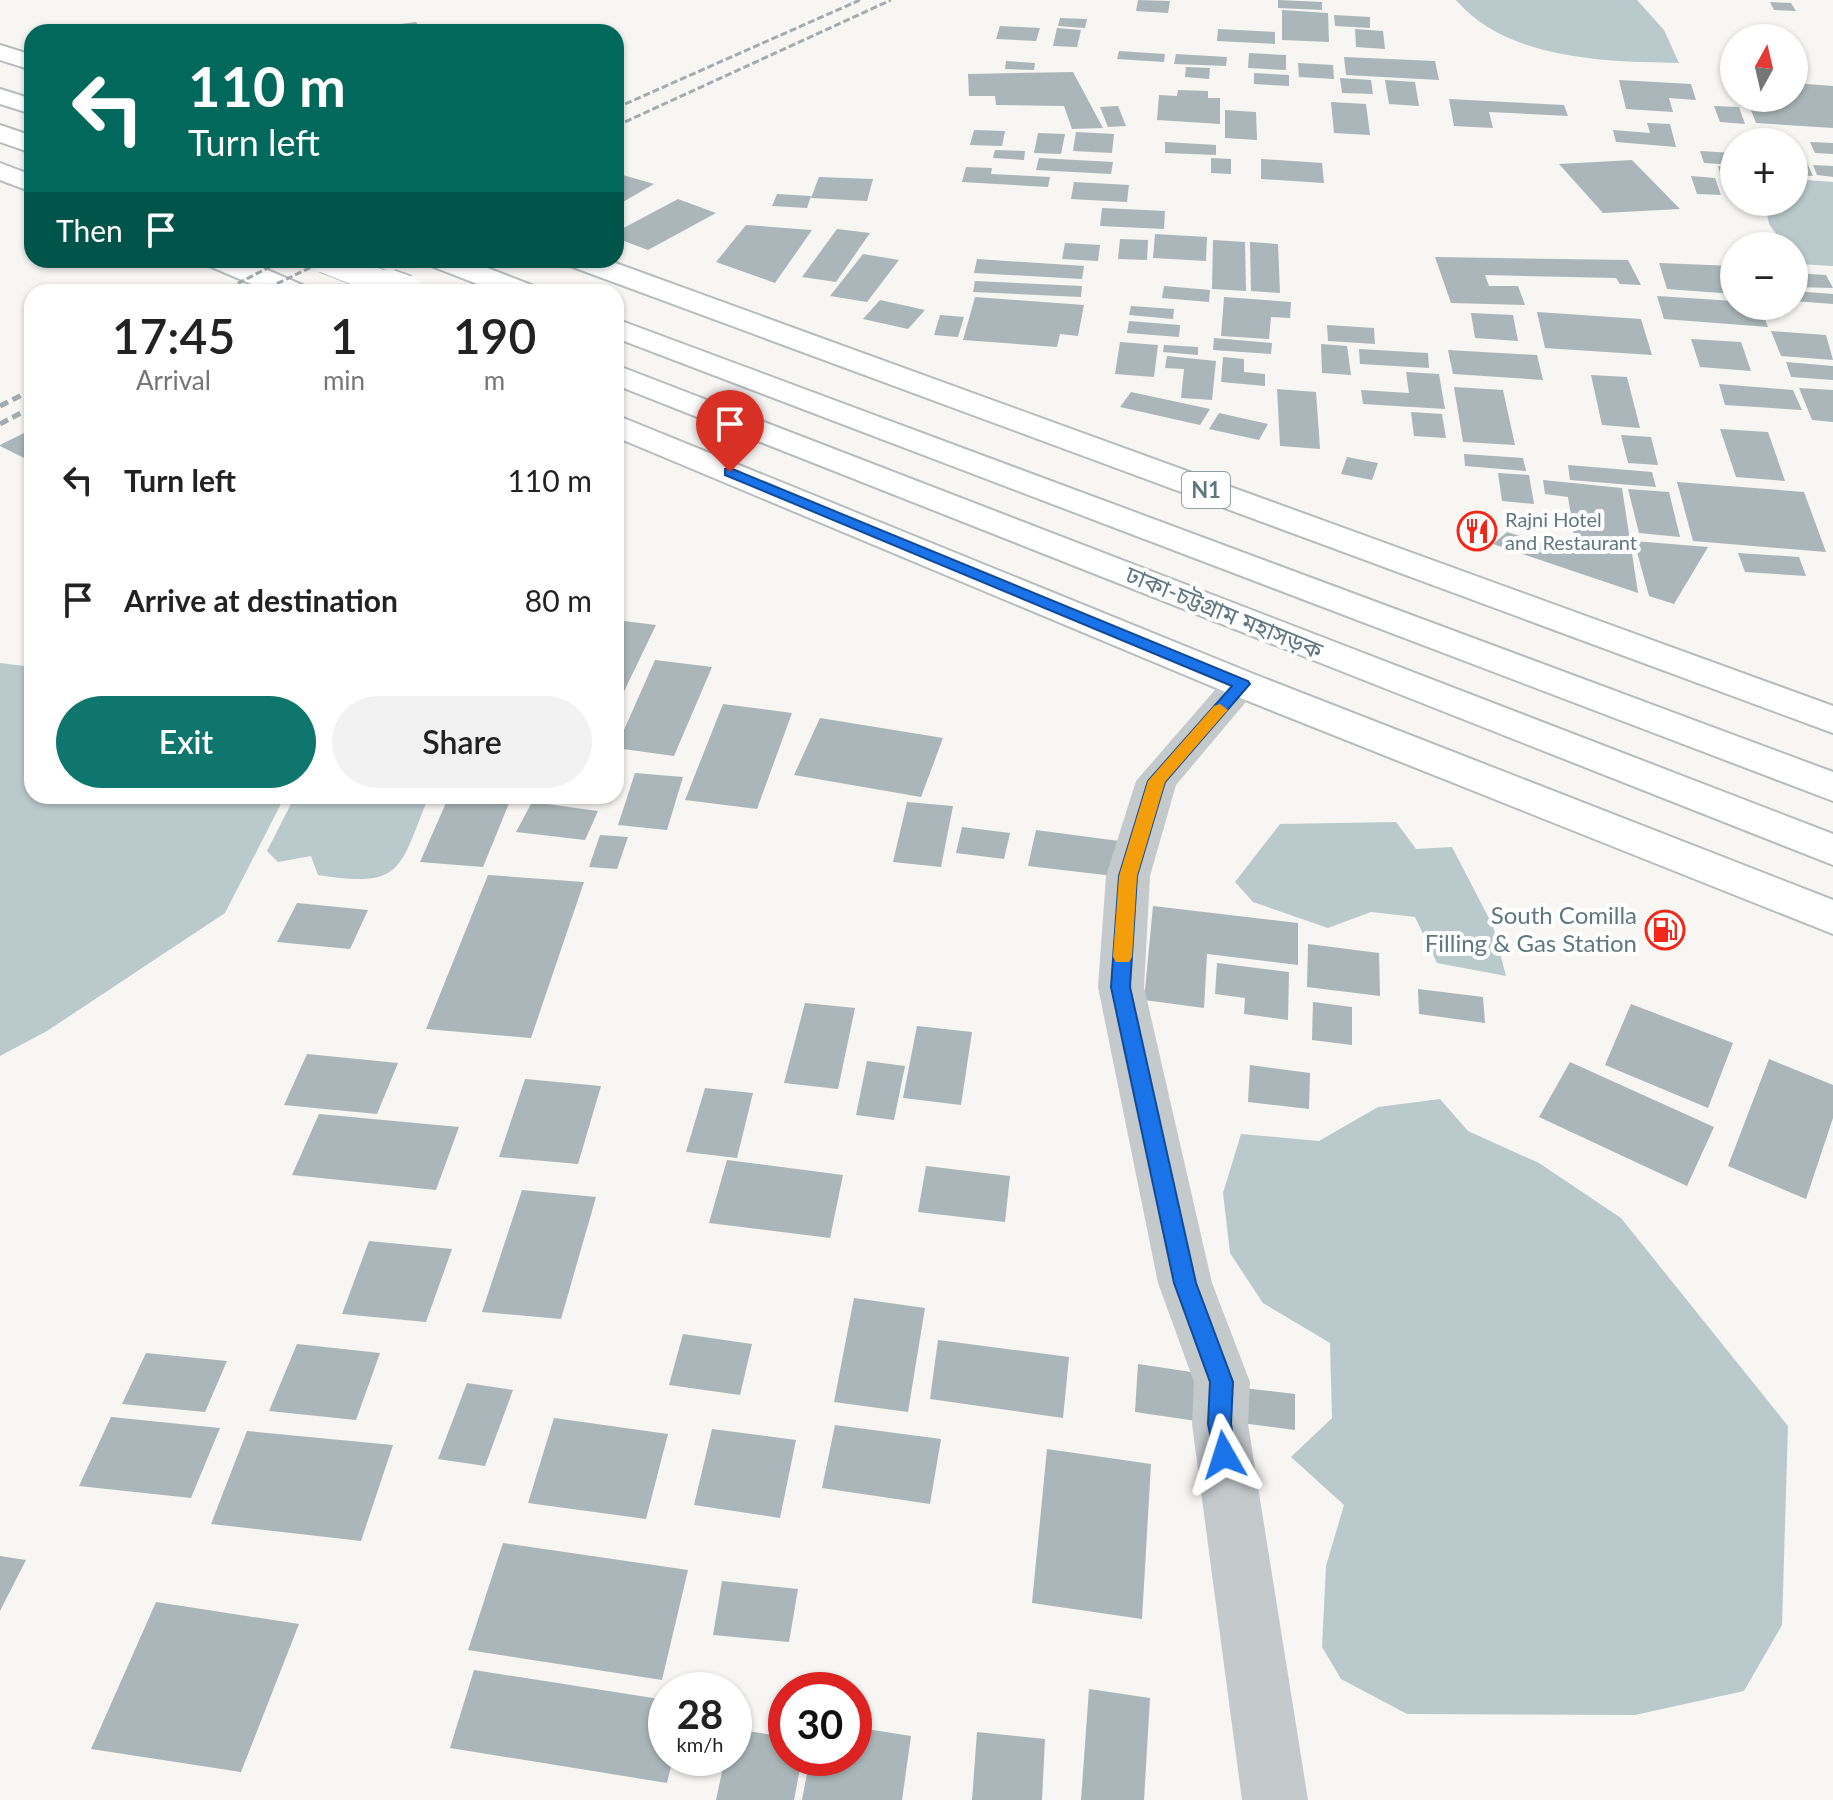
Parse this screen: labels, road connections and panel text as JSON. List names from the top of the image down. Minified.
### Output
{"streets":{"highway":["N1","ঢাকা-চট্টগ্রাম মহাসড়ক"]},"places":{"restaurant":["Rajni Hotel and Restaurant"],"fuel station":["South Comilla Filling & Gas Station"]},"north":"top","page":{"map_buttons":["+","−"],"turn":["110 m","Turn left"],"then":"Then","eta":["17:45","Arrival","1","min","190","m"],"list":[{"name":"Turn left","value":"110 m"},{"name":"Arrive at destination","value":"80 m"}],"buttons":["Exit","Share"],"speed":"28 km/h","limit":"30"}}
